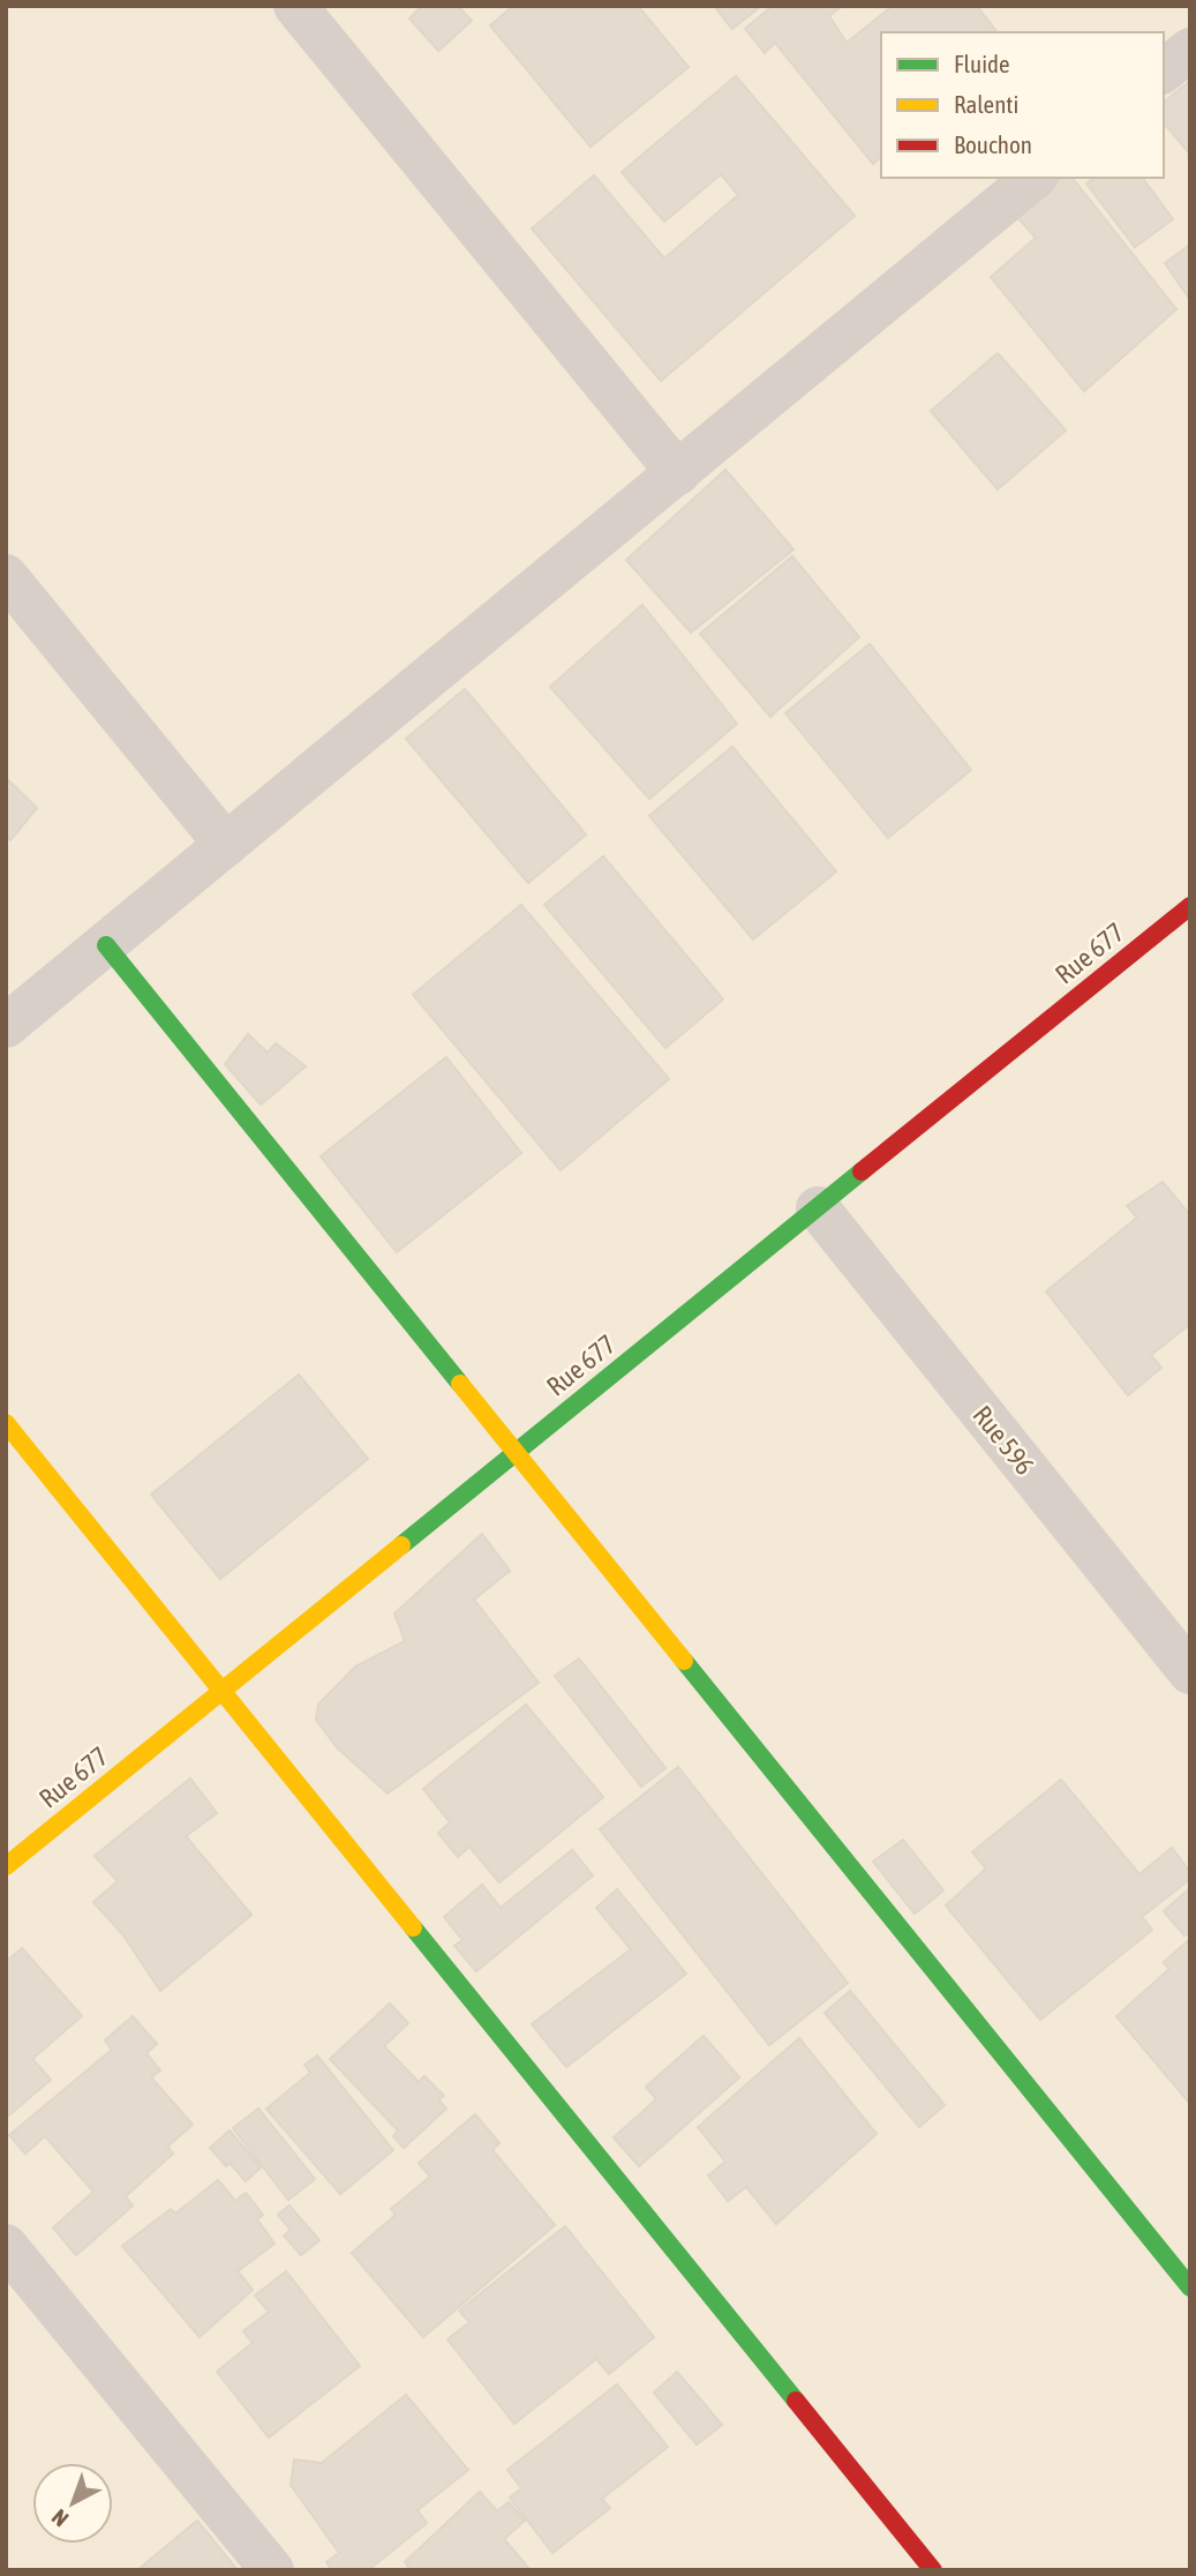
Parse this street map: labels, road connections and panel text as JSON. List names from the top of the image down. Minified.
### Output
{"streets":{"street":["Rue 677","Rue 596"]},"crossings":[["Rue 677","Rue 596"]],"legend":["Fluide","Ralenti","Bouchon"],"north":"bottom left"}
